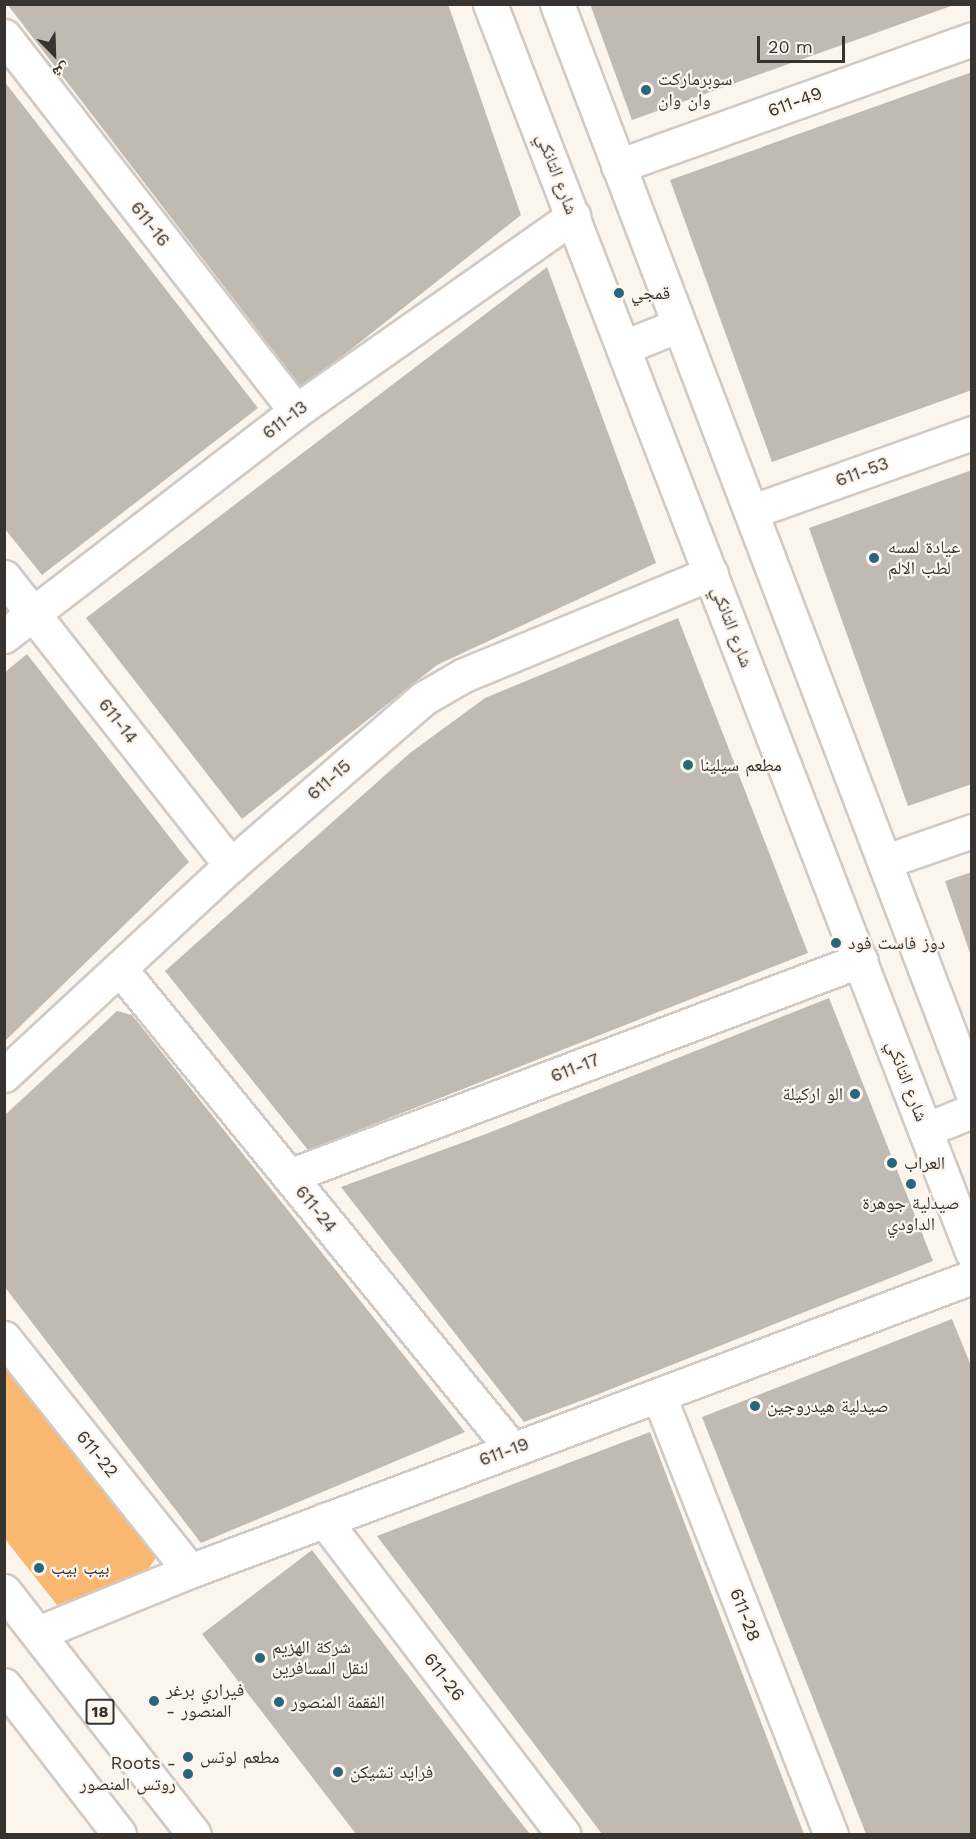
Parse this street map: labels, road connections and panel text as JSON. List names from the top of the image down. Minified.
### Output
{"streets":{"street":["611-49","شارع التانكي","611-16","611-13","611-53","611-14","611-15","611-17","611-24","611-19","611-22","611-28","611-26","18"]},"crossings":[["شارع التانكي","611-13"],["شارع التانكي","611-15"],["شارع التانكي","611-17"],["611-16","611-13"],["611-13","611-14"],["611-14","611-15"],["611-15","611-24"],["611-17","611-24"],["611-24","611-19"],["611-19","611-22"],["611-19","611-28"],["611-19","611-26"],["611-19","18"]],"places":["سوبرماركت وان وان","قمجي","عيادة لمسه لطب الالم","مطعم سيلينا","دوز فاست فود","الو اركيلة","العراب","صيدلية جوهرة الداودي","صيدلية هيدروجين","بيب بيب","شركة الهزيم لنقل المسافرين","فيراري برغر - المنصور","الفقمة المنصور","مطعم لوتس","فرايد تشيكن","Roots - روتس المنصور"],"scale_bar":"20 m","north":"bottom right"}
